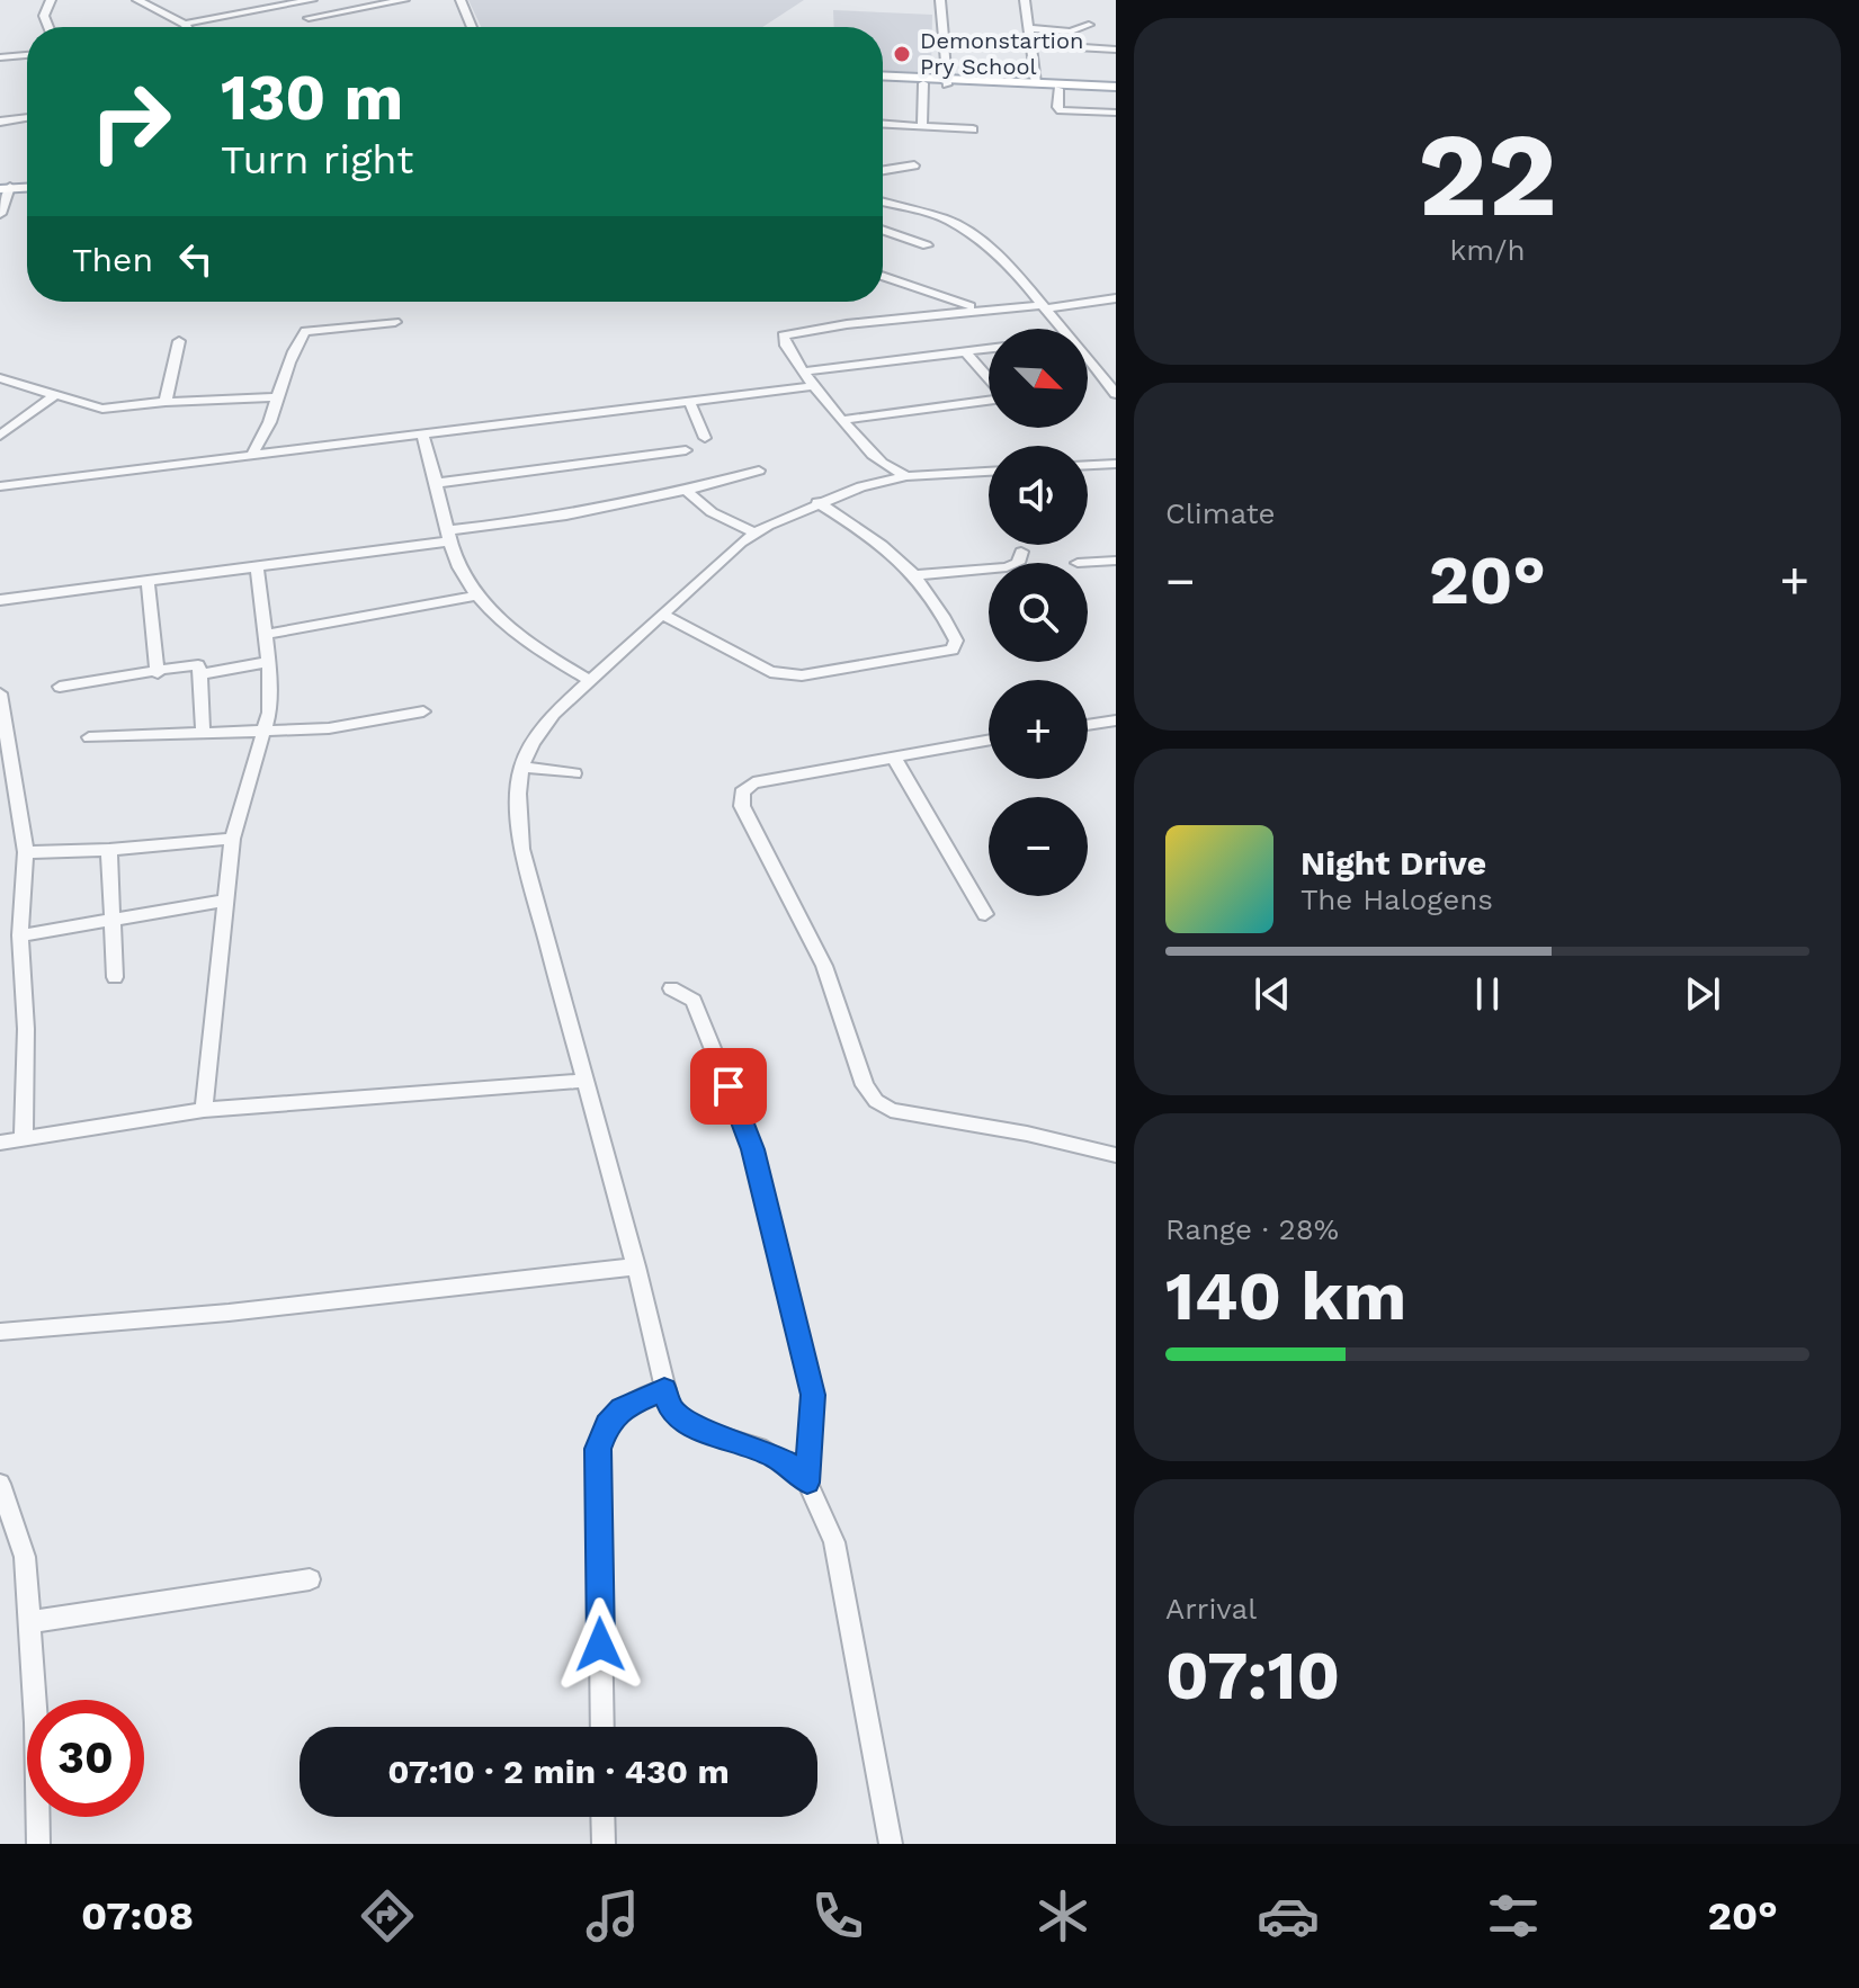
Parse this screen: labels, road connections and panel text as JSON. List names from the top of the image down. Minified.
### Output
{"places":["Demonstartion Pry School"],"north":"bottom right","page":{"tile":[["22","km/h"],"Climate",["Range · 28%","140 km"],["Arrival","07:10"]],"turn":["130 m","Turn right"],"then":"Then","map_buttons":["+","−"],"heat":["−","20°","+"],"song":["Night Drive","The Halogens"],"limit":"30","trip":"07:10 · 2 min · 430 m","tabs":["07:08","20°"]}}
